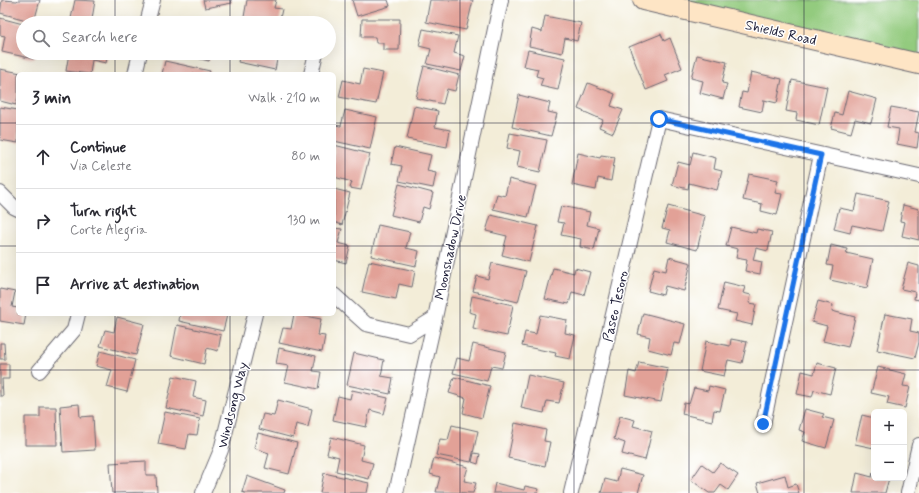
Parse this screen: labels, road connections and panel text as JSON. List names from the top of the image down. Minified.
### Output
{"streets":{"street":["Shields Road","Moonshadow Drive","Paseo Tesoro","Windsong Way"]},"page":{"search":"Search here","heading":["3 min","Walk · 210 m"],"list":[["Continue","Via Celeste","80 m"],["Turn right","Corte Alegria","130 m"],"Arrive at destination"],"map_buttons":["+","−"]}}
